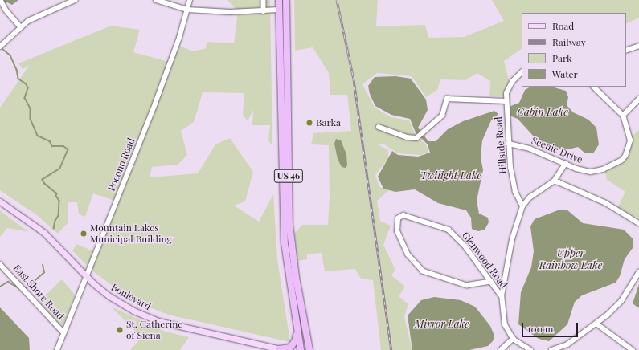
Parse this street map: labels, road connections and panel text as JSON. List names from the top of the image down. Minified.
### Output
{"streets":{"highway":["US 46"],"main road":["Boulevard"],"street":["Hillside Road","Scenic Drive","Pocono Road","Glenwood Road","East Shore Road"]},"crossings":[["Hillside Road","Scenic Drive"],["Pocono Road","East Shore Road"],["Pocono Road","Boulevard"]],"water":["Cabin Lake","Twilight Lake","Upper Rainbow Lake","Mirror Lake"],"places":["Barka","Mountain Lakes Municipal Building","St. Catherine of Siena"],"legend":["Road","Railway","Park","Water"],"scale_bar":"100 m"}
